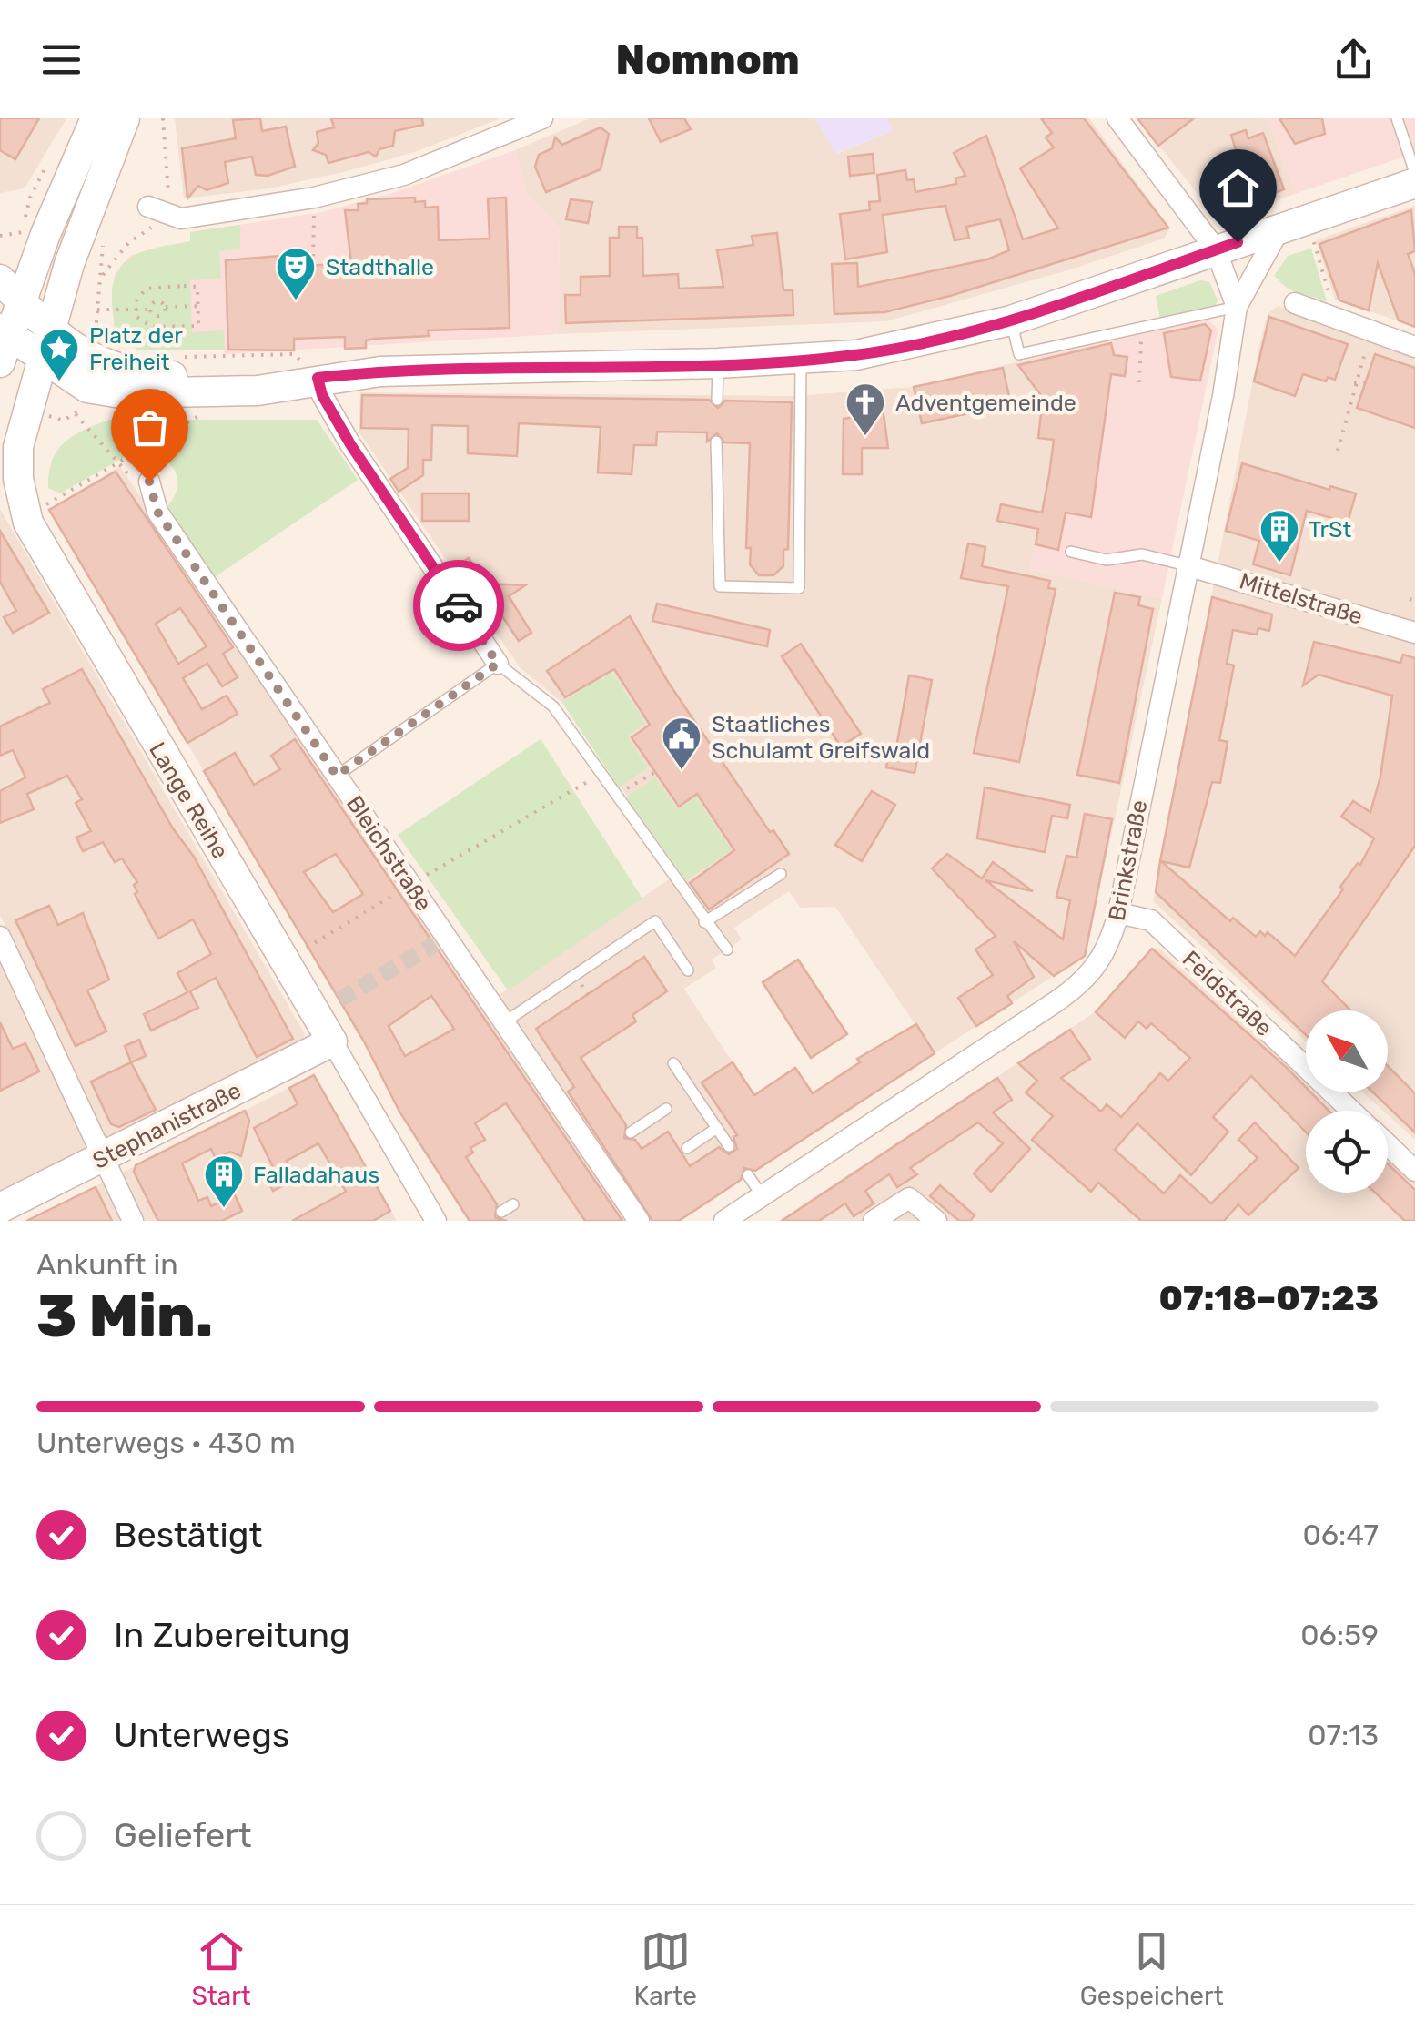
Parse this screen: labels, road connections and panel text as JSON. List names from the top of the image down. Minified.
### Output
{"streets":{"main road":["Lange Reihe","Stephanistraße"],"street":["Mittelstraße","Bleichstraße","Brinkstraße","Feldstraße"]},"crossings":[["Mittelstraße","Brinkstraße"],["Lange Reihe","Stephanistraße"],["Brinkstraße","Feldstraße"]],"places":{"theatre":["Stadthalle"],"place":["Platz der Freiheit"],"church":["Adventgemeinde"],"building":["TrSt","Falladahaus"],"public building":["Staatliches Schulamt Greifswald"]},"north":"top left","page":{"header":"Nomnom","heading":["3 Min.","Ankunft in","07:18–07:23"],"bar":"Unterwegs · 430 m","list":[["Bestätigt","06:47"],["In Zubereitung","06:59"],["Unterwegs","07:13"],"Geliefert"],"tabs":["Start","Karte","Gespeichert"]}}
